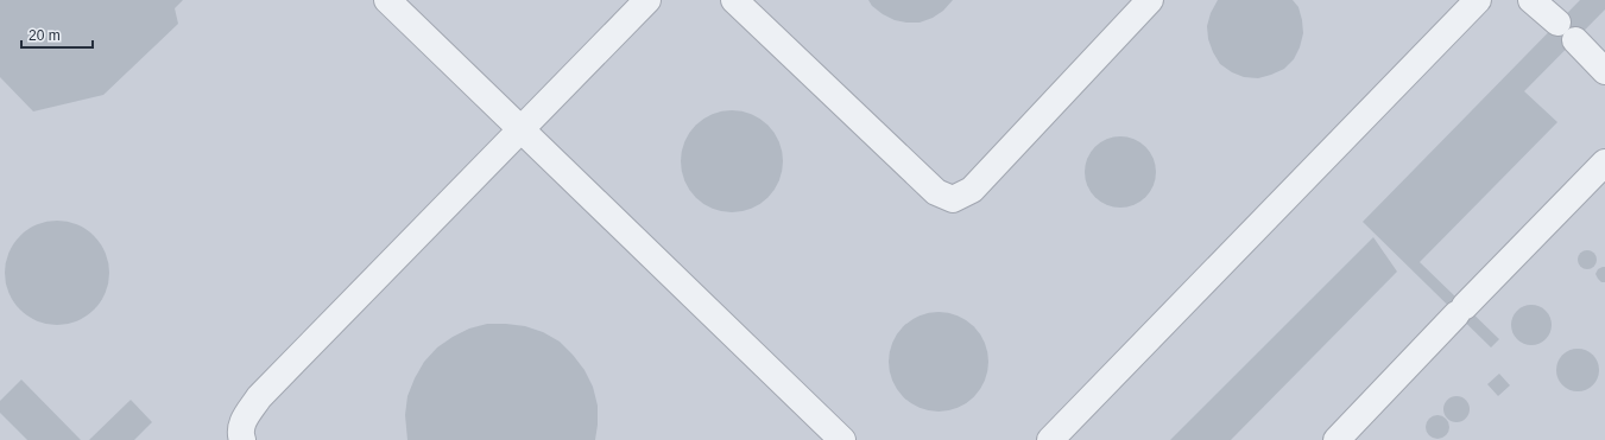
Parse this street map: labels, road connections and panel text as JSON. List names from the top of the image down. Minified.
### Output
{"scale_bar":"20 m"}
